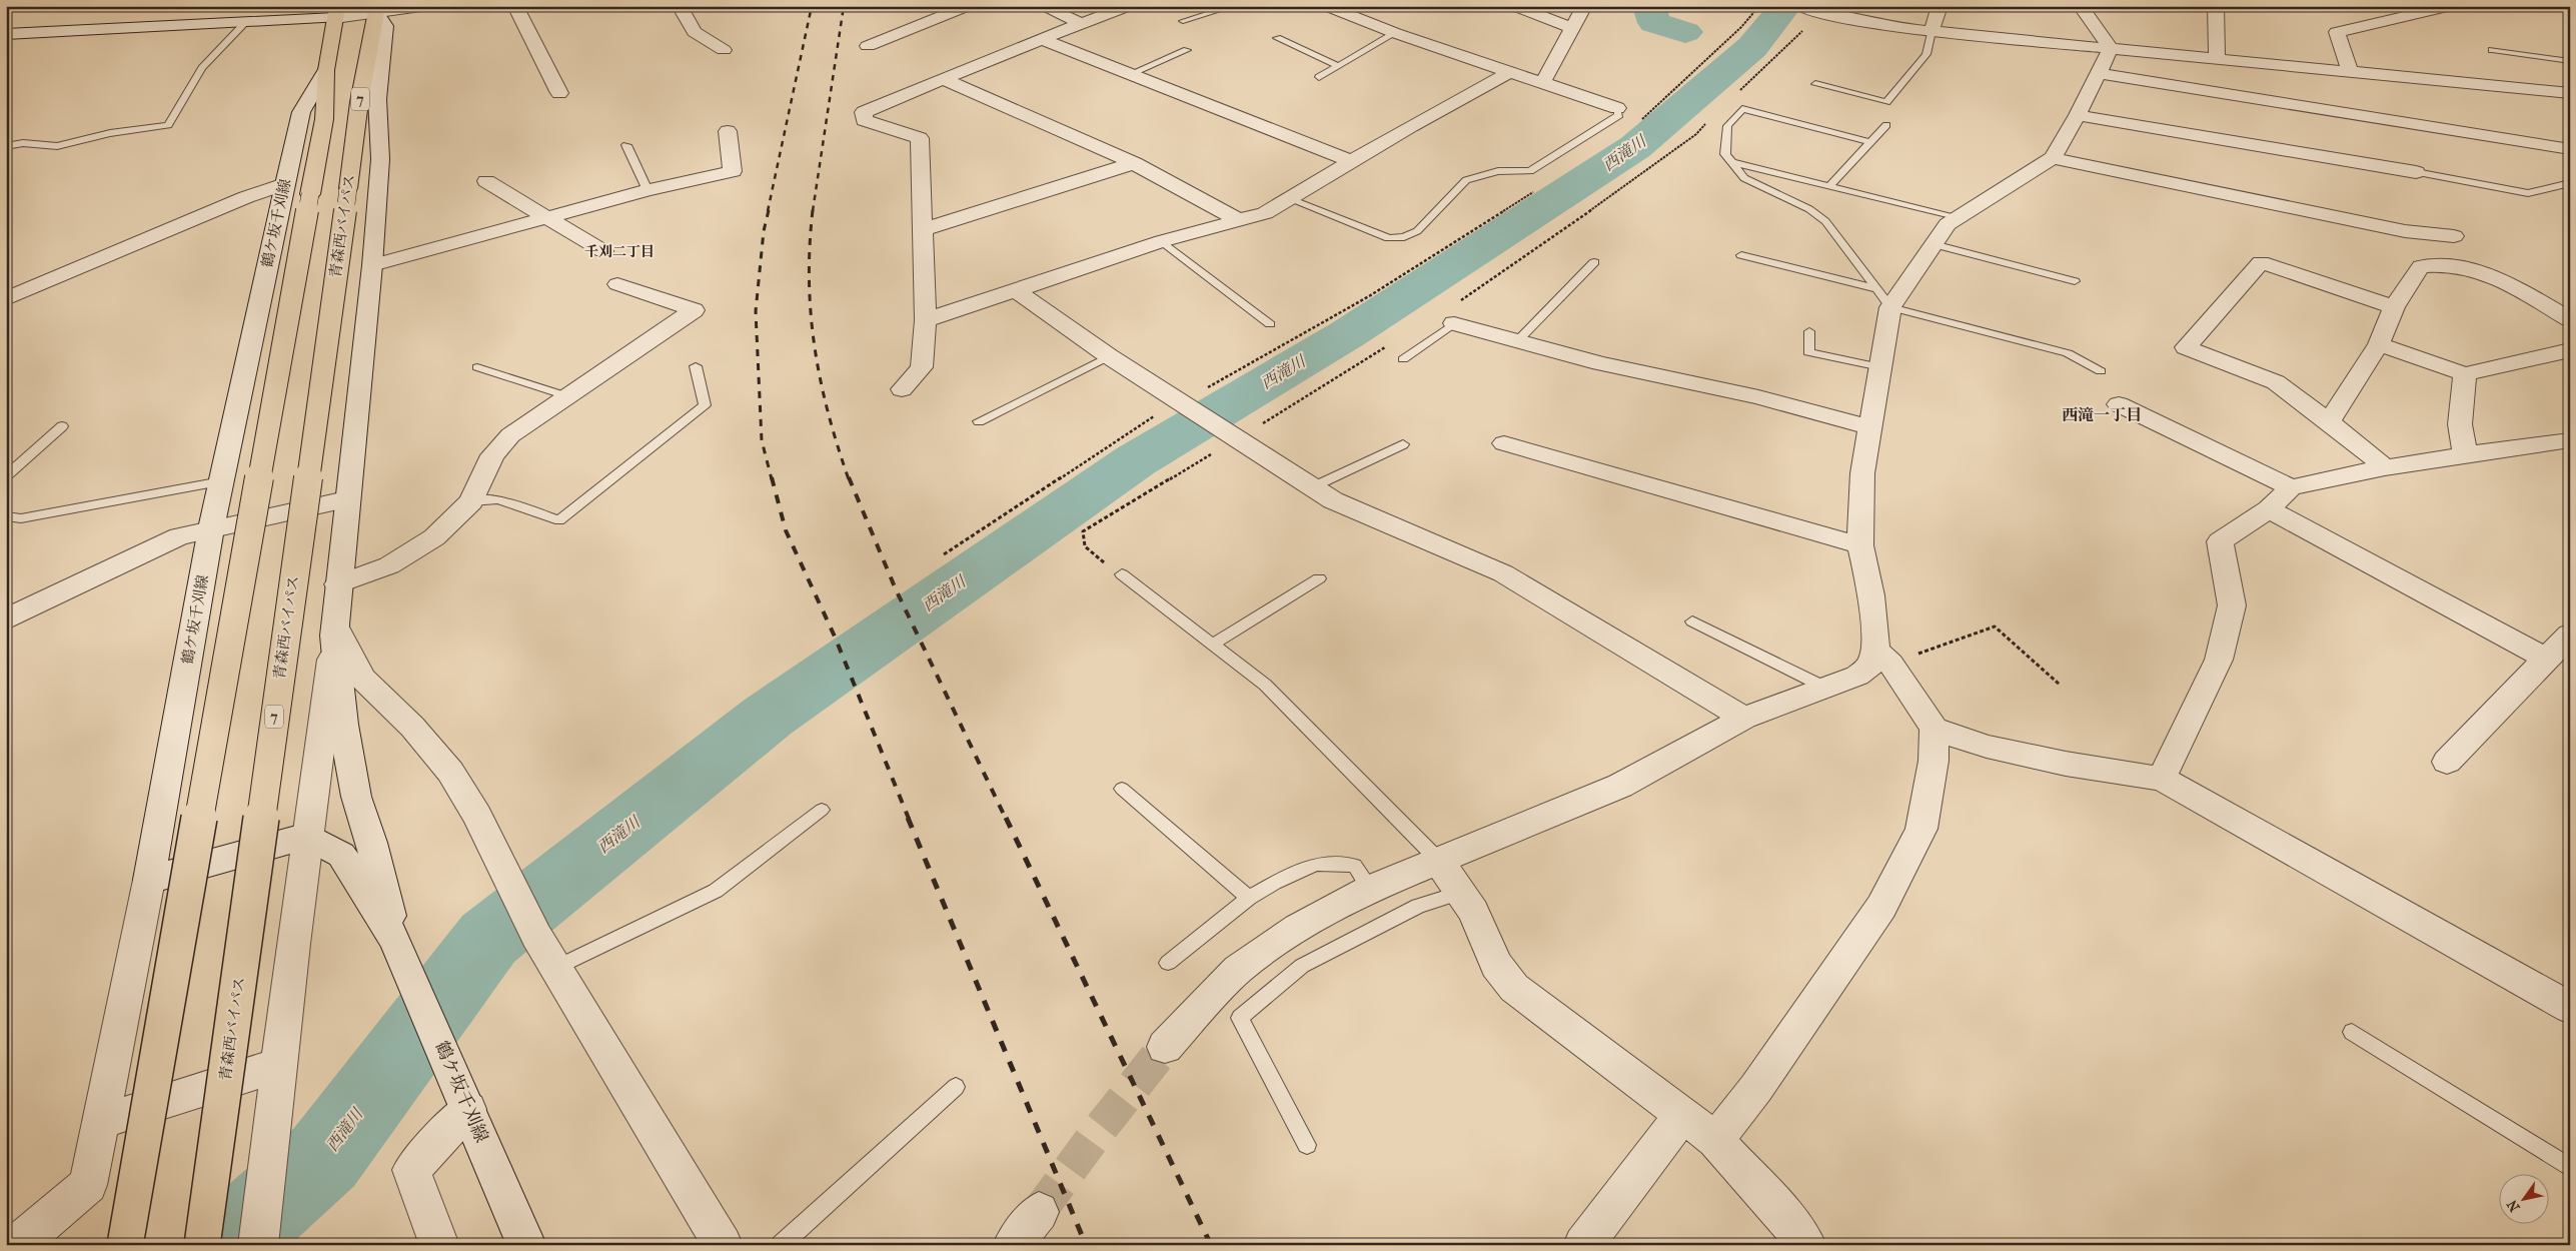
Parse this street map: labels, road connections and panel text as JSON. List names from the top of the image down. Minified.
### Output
{"streets":{"highway":["7","青森西バイパス"],"street":["鶴ケ坂千刈線"]},"crossings":[["鶴ケ坂千刈線","青森西バイパス"]],"districts":["千刈二丁目","西滝一丁目"],"water":["西滝川"],"north":"bottom left"}
